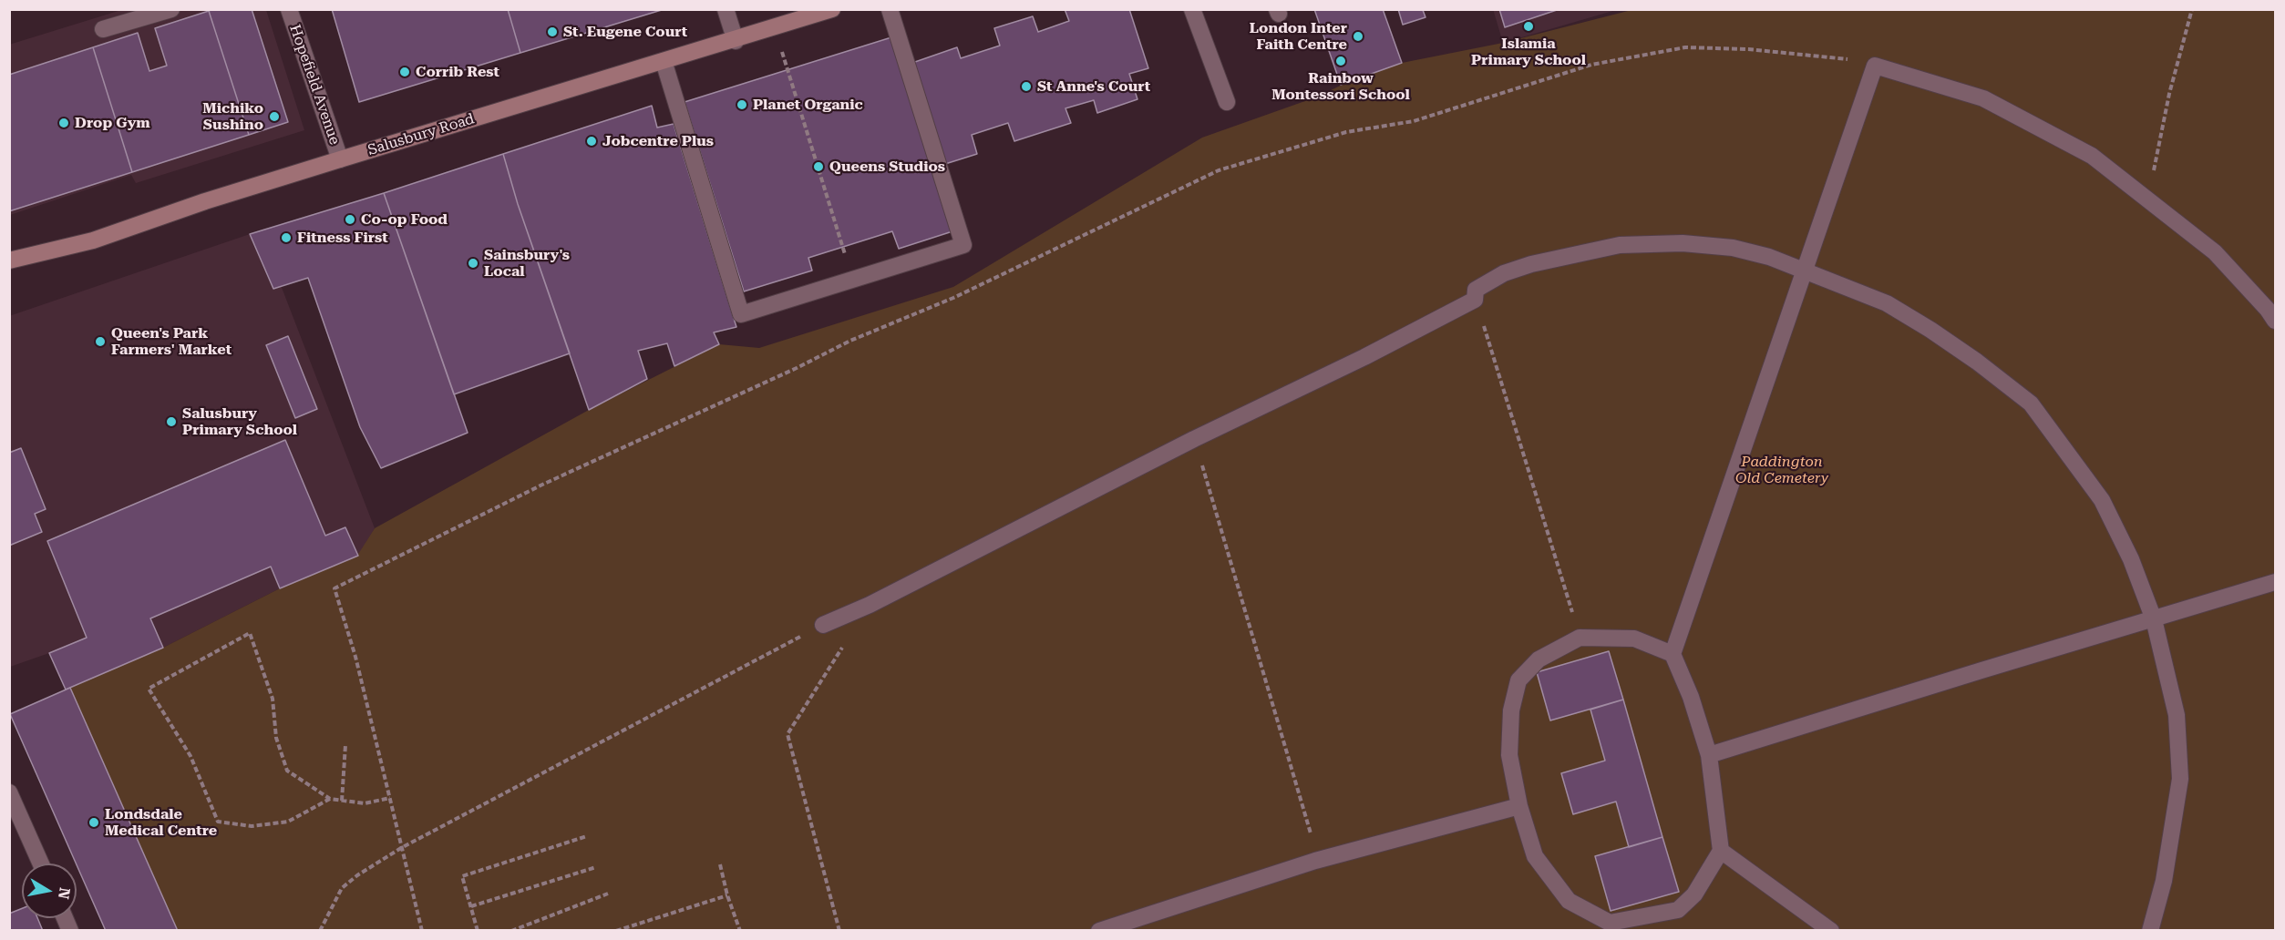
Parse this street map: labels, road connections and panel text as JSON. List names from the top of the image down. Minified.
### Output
{"streets":{"street":["Hopefield Avenue","Salusbury Road"]},"crossings":[["Hopefield Avenue","Salusbury Road"]],"parks":["Paddington Old Cemetery"],"places":["Islamia Primary School","St. Eugene Court","London Inter Faith Centre","Rainbow Montessori School","Corrib Rest","St Anne's Court","Planet Organic","Michiko Sushino","Drop Gym","Jobcentre Plus","Queens Studios","Co-op Food","Fitness First","Sainsbury's Local","Queen's Park Farmers' Market","Salusbury Primary School","Londsdale Medical Centre"],"north":"right"}
